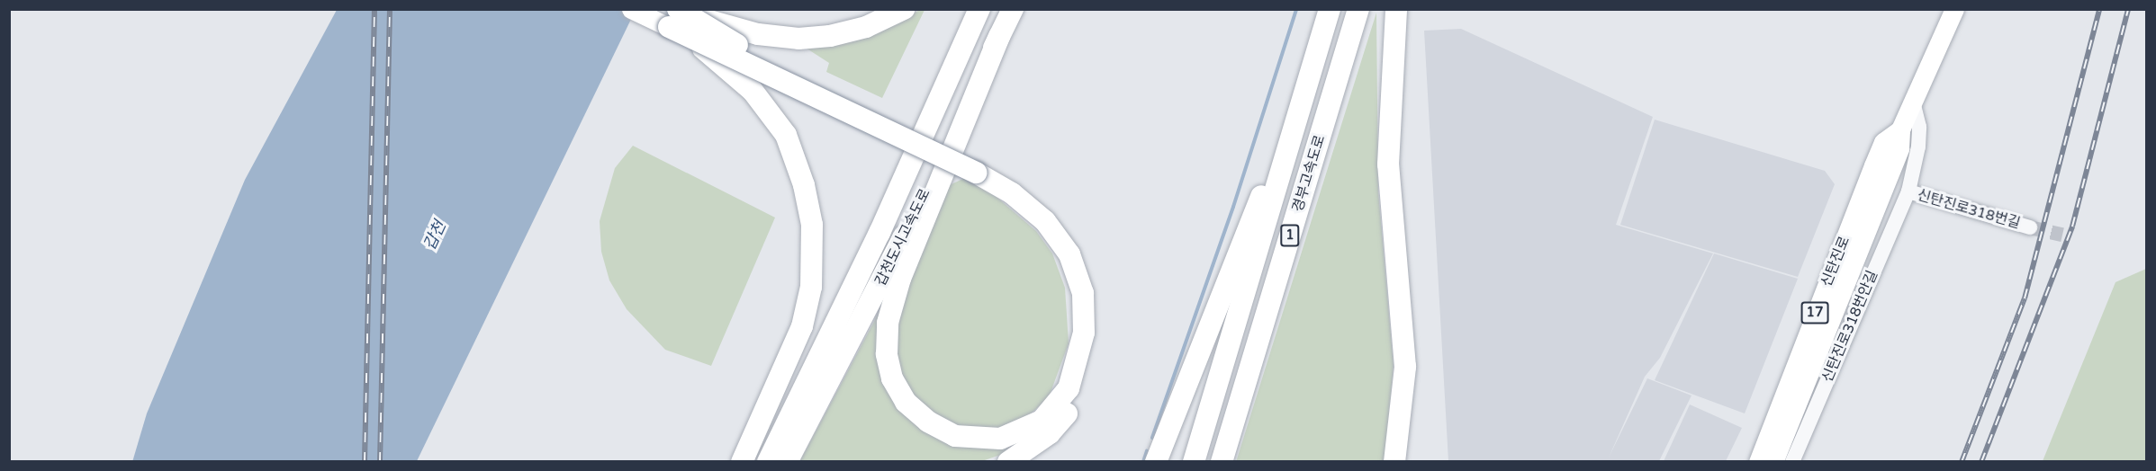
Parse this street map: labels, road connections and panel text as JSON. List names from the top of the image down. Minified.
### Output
{"streets":{"highway":["경부고속도로","1","갑천도시고속도로"],"main road":["신탄진로","17"],"street":["신탄진로318번길","신탄진로318번안길"]},"crossings":[["신탄진로318번길","신탄진로318번안길"],["신탄진로","신탄진로318번안길"]],"water":["갑천"]}
